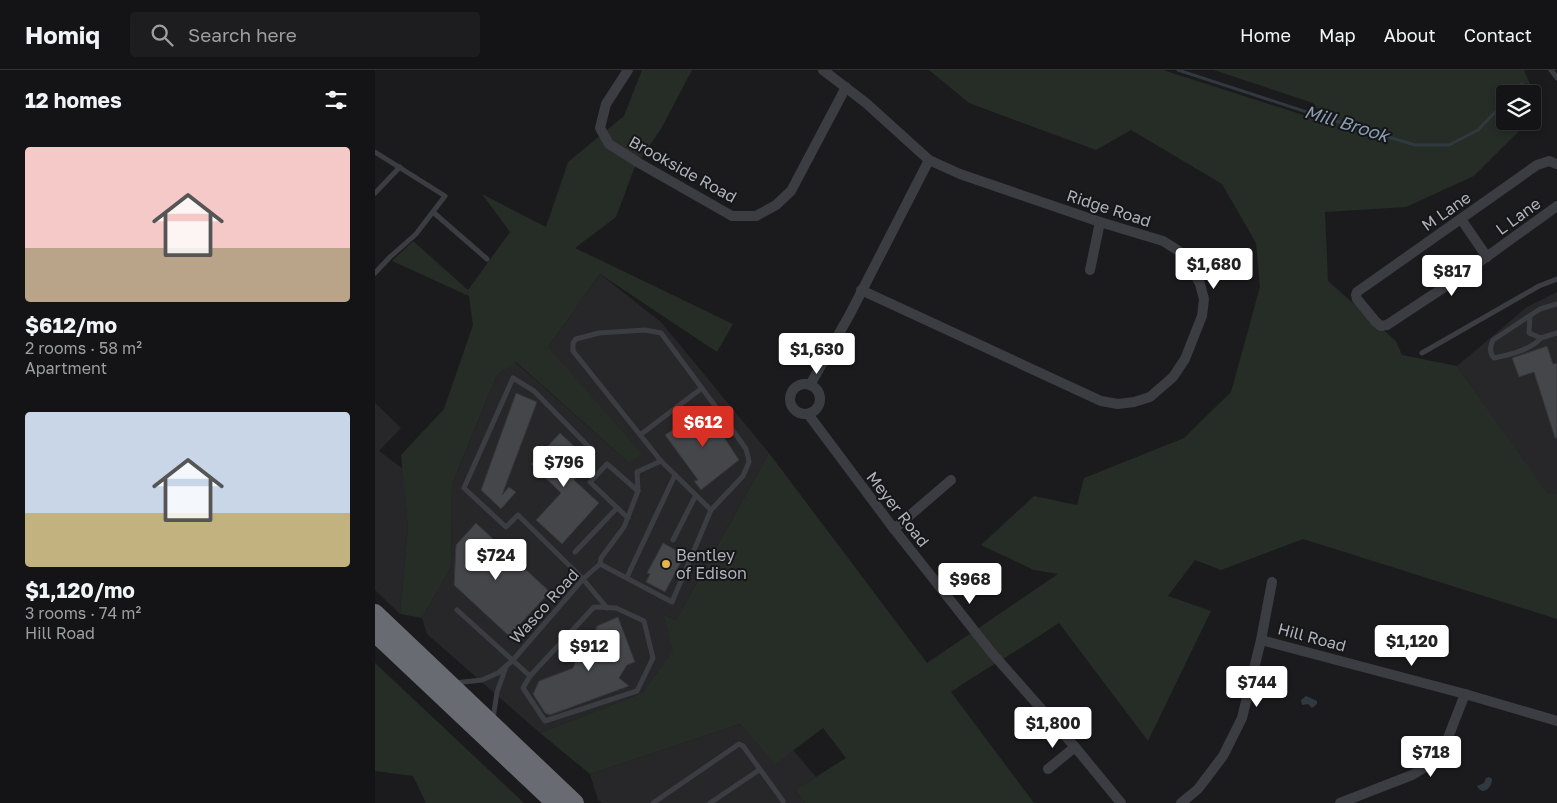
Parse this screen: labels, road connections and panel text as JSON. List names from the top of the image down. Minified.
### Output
{"streets":{"street":["Brookside Road","Ridge Road","M Lane","L Lane","Meyer Road","Hill Road"],"lane":["Wasco Road"]},"crossings":[["Brookside Road","Ridge Road"],["Ridge Road","Meyer Road"],["M Lane","L Lane"]],"water":["Mill Brook"],"places":["Bentley of Edison"],"page":{"header":"Homiq","search":"Search here","nav":["Home","Map","About","Contact"],"heading":"12 homes","list":[{"name":"$612/mo","note":"2 rooms · 58 m² · Apartment"},{"name":"$1,120/mo","note":"3 rooms · 74 m² · Hill Road"}],"price":["$1,680","$817","$1,630","$612","$796","$724","$968","$1,120","$912","$744","$1,800","$718"]}}
